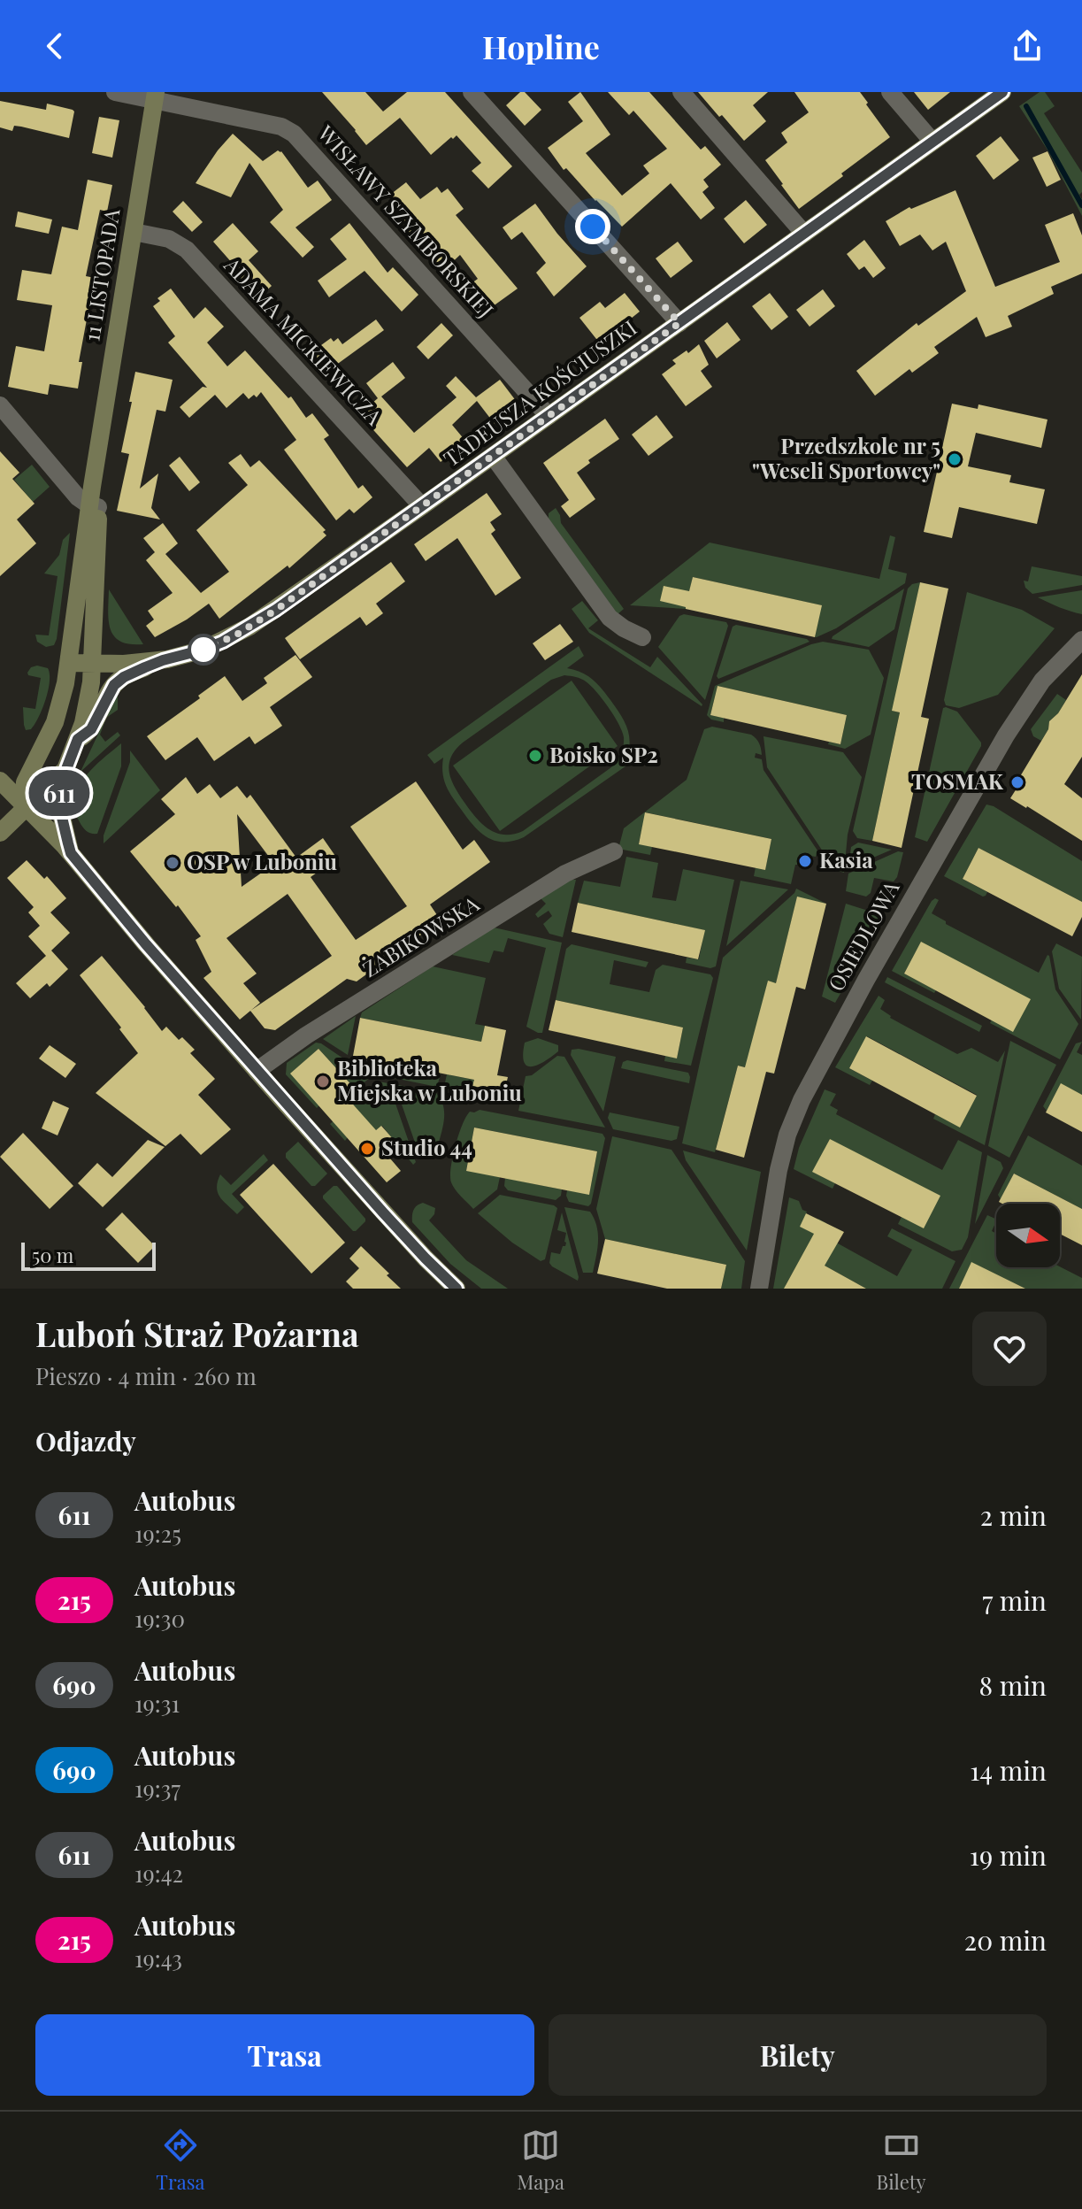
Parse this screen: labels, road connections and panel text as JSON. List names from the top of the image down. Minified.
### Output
{"streets":{"street":["WISŁAWY SZYMBORSKIEJ","11 LISTOPADA","ADAMA MICKIEWICZA","TADEUSZA KOŚCIUSZKI","OSIEDLOWA","ŻABIKOWSKA"]},"crossings":[["WISŁAWY SZYMBORSKIEJ","11 LISTOPADA"],["WISŁAWY SZYMBORSKIEJ","TADEUSZA KOŚCIUSZKI"],["11 LISTOPADA","ADAMA MICKIEWICZA"],["11 LISTOPADA","TADEUSZA KOŚCIUSZKI"],["ADAMA MICKIEWICZA","TADEUSZA KOŚCIUSZKI"]],"places":["Przedszkole nr 5 \"Weseli Sportowcy\"","Boisko SP2","TOSMAK","Kasia","OSP w Luboniu","Biblioteka Miejska w Luboniu","Studio 44"],"lines":["bus line 611"],"scale_bar":"50 m","north":"right","page":{"header":"Hopline","on_map":"611","scale":"50 m","heading":[["Luboń Straż Pożarna","Pieszo · 4 min · 260 m"],"Odjazdy"],"list":[{"mark":"611","name":"Autobus","note":"19:25","value":"2 min"},{"mark":"215","name":"Autobus","note":"19:30","value":"7 min"},{"mark":"690","name":"Autobus","note":"19:31","value":"8 min"},{"mark":"690","name":"Autobus","note":"19:37","value":"14 min"},{"mark":"611","name":"Autobus","note":"19:42","value":"19 min"},{"mark":"215","name":"Autobus","note":"19:43","value":"20 min"}],"buttons":["Trasa","Bilety"],"tabs":["Trasa","Mapa","Bilety"]}}
